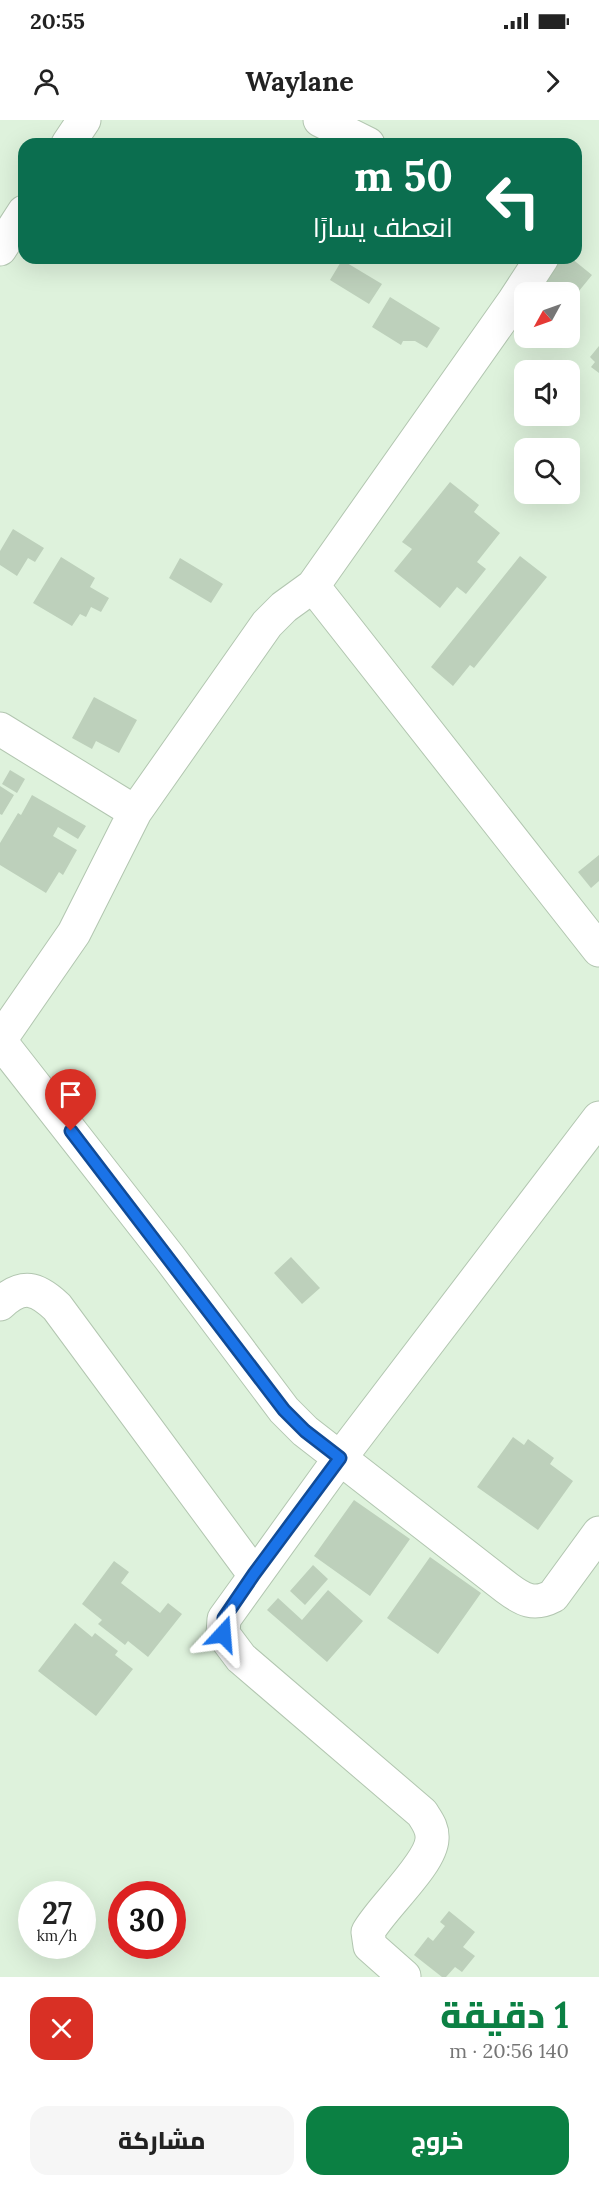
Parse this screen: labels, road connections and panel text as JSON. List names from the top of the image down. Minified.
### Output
{"north":"bottom left","page":{"status":"20:55","header":"Waylane","turn":["50 m","انعطف يسارًا"],"speed":"27 km/h","limit":"30","heading":["1 دقيقة","140 m · 20:56"],"buttons":["خروج","مشاركة"]}}
